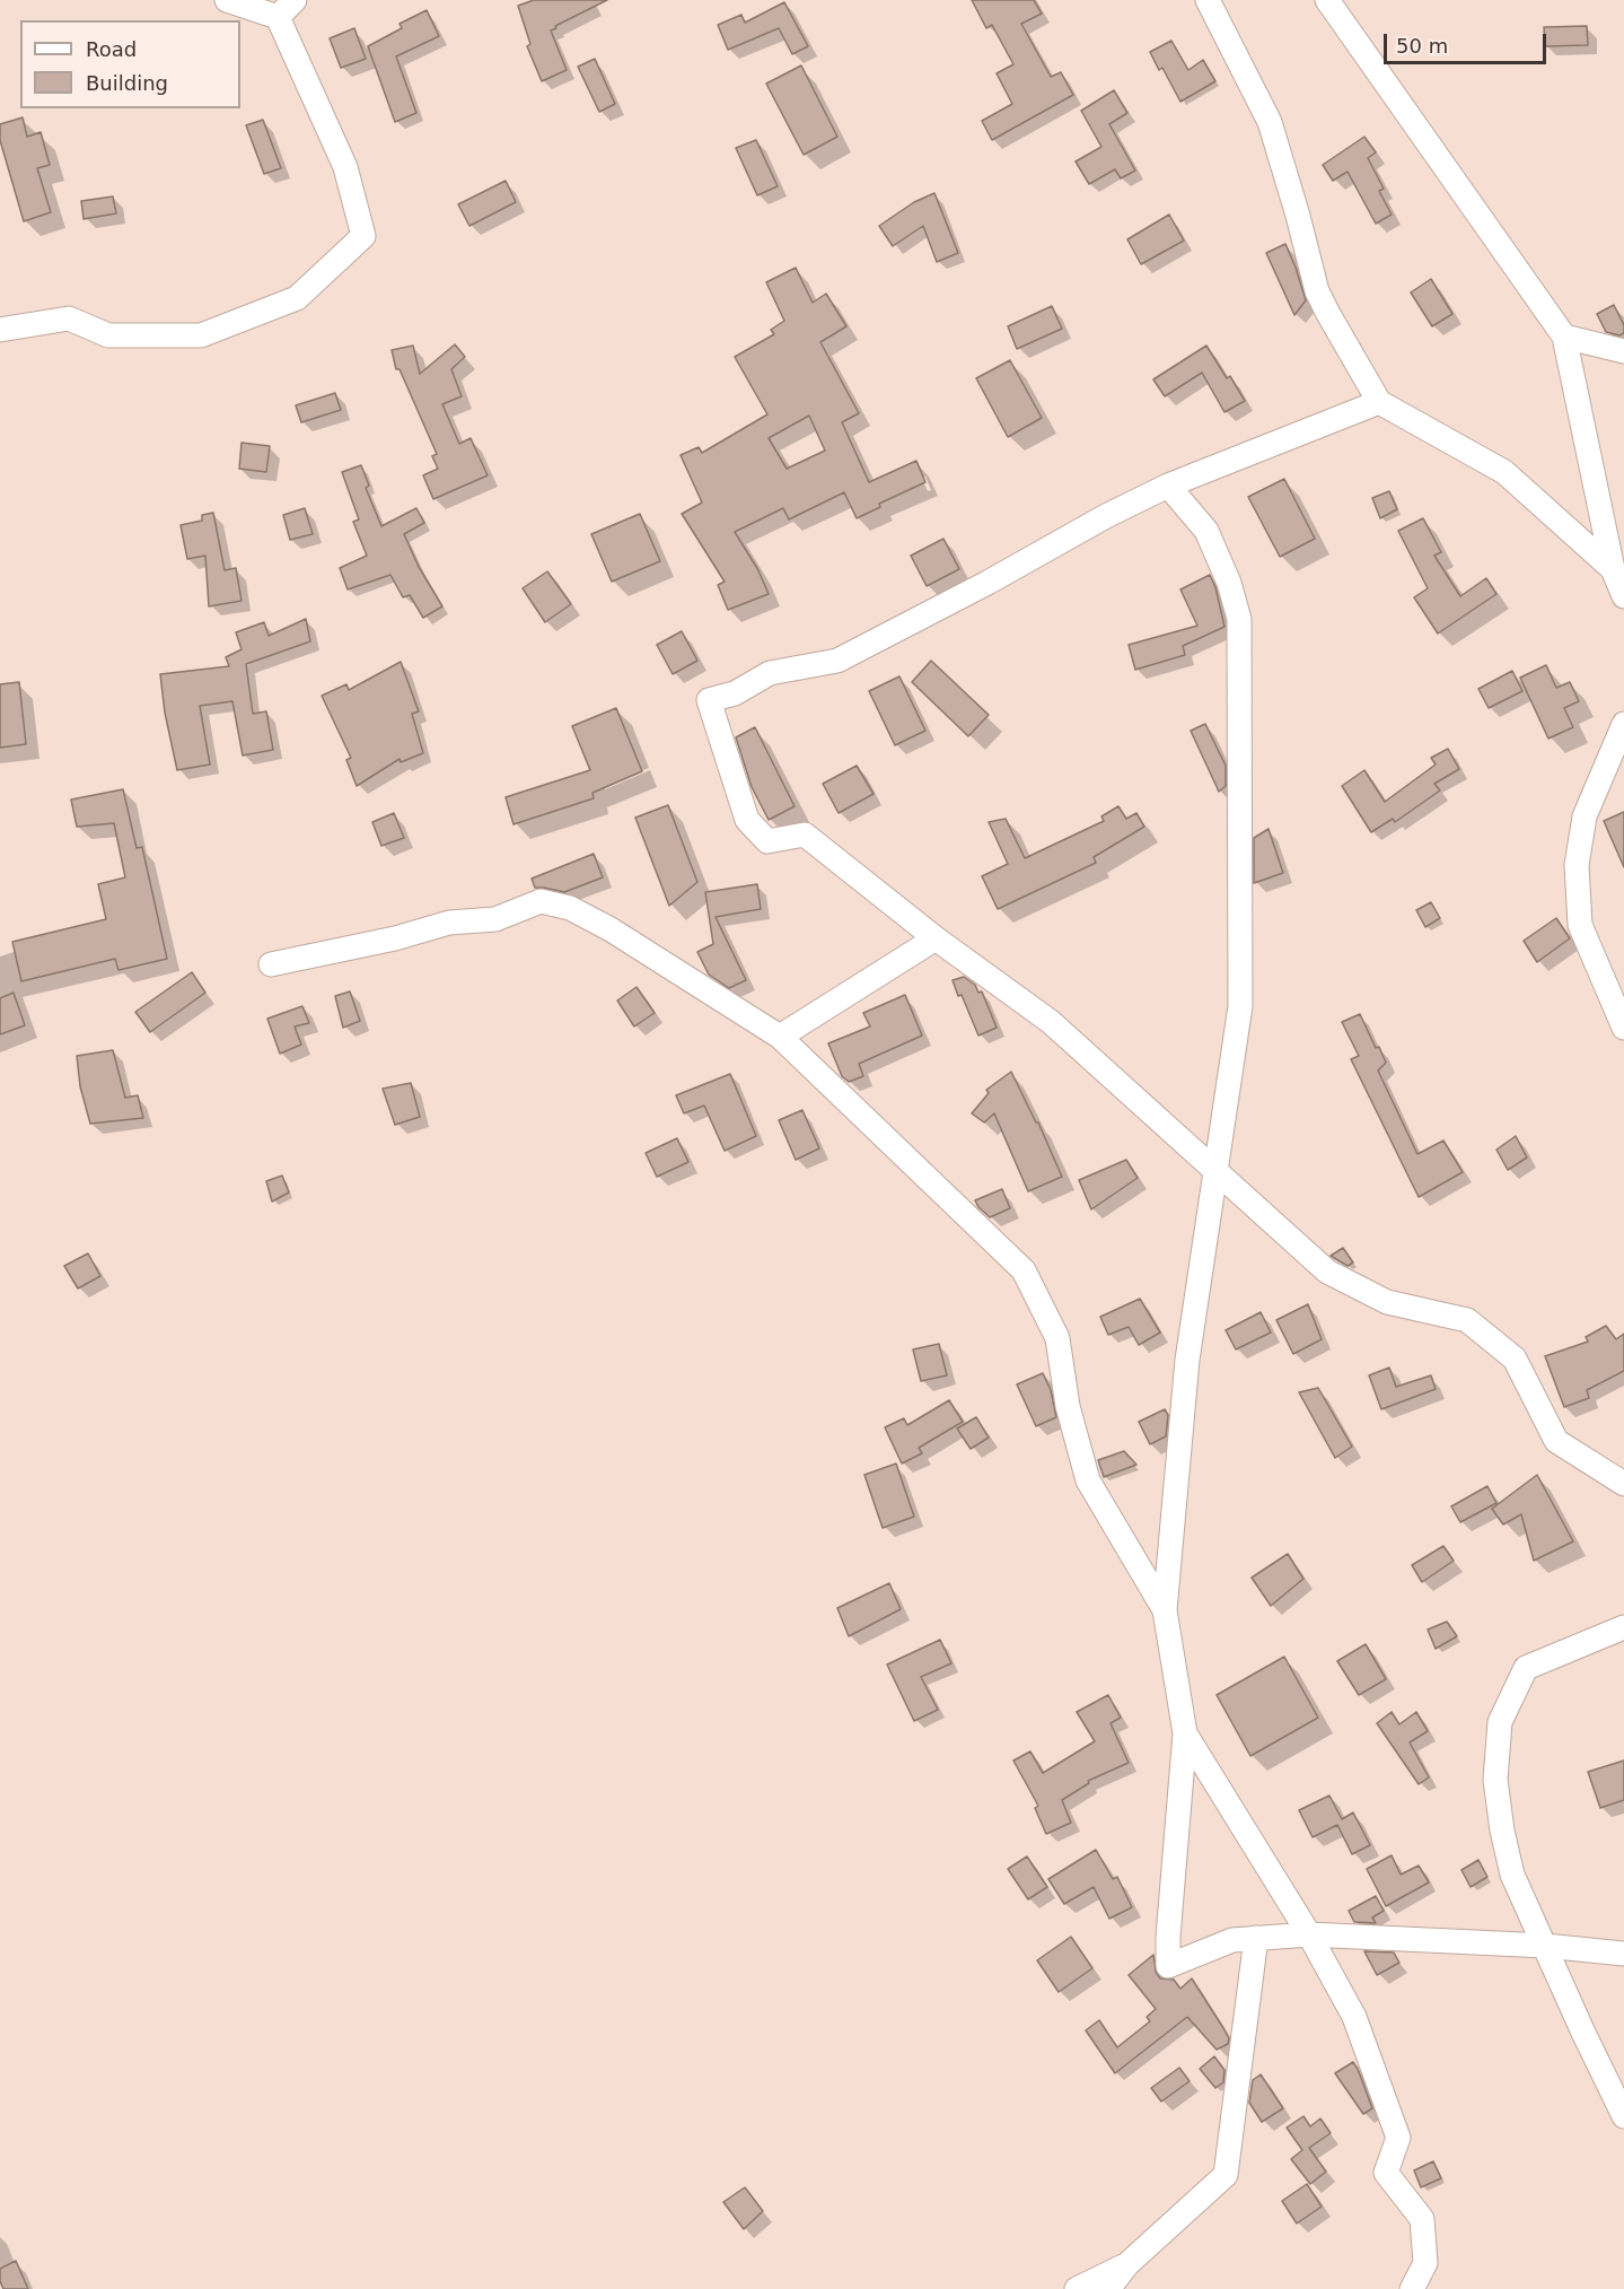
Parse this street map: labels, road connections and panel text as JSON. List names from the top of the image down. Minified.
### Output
{"legend":["Road","Building"],"scale_bar":"50 m"}
